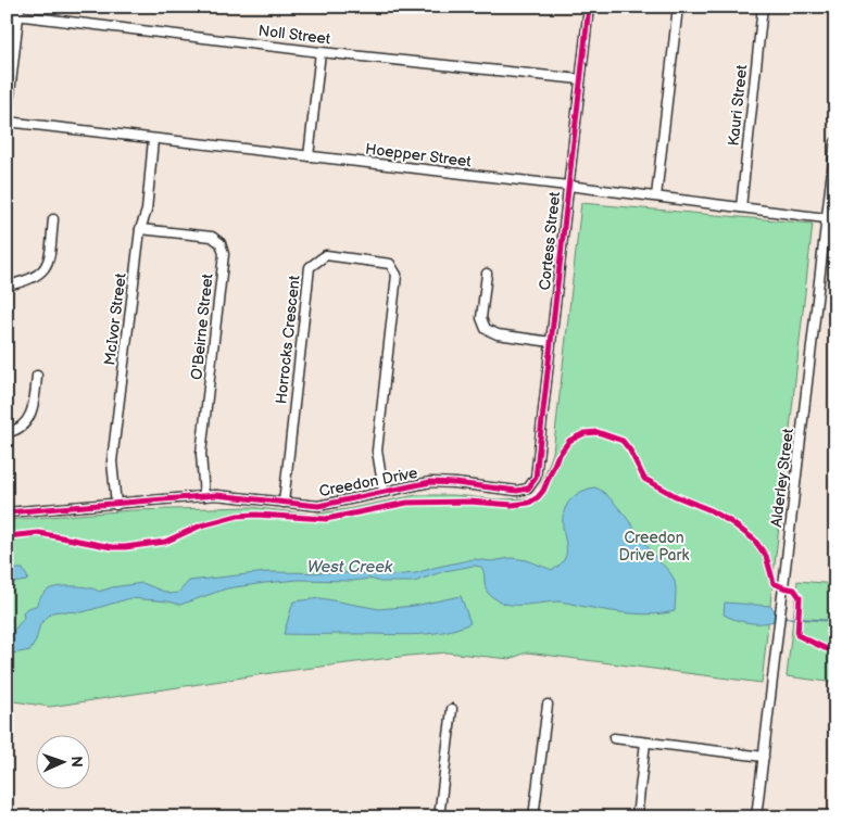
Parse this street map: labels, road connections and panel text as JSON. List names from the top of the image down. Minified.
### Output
{"streets":{"street":["Noll Street","Kauri Street","Hoepper Street","Cortess Street","McIvor Street","O'Beirne Street","Horrocks Crescent","Alderley Street","Creedon Drive"]},"crossings":[["Noll Street","Cortess Street"],["Kauri Street","Hoepper Street"],["Hoepper Street","Cortess Street"],["Hoepper Street","McIvor Street"],["Hoepper Street","Alderley Street"],["Cortess Street","Creedon Drive"],["McIvor Street","O'Beirne Street"],["McIvor Street","Creedon Drive"],["O'Beirne Street","Creedon Drive"],["Horrocks Crescent","Creedon Drive"]],"water":["West Creek"],"parks":["Creedon Drive Park"],"north":"right"}
